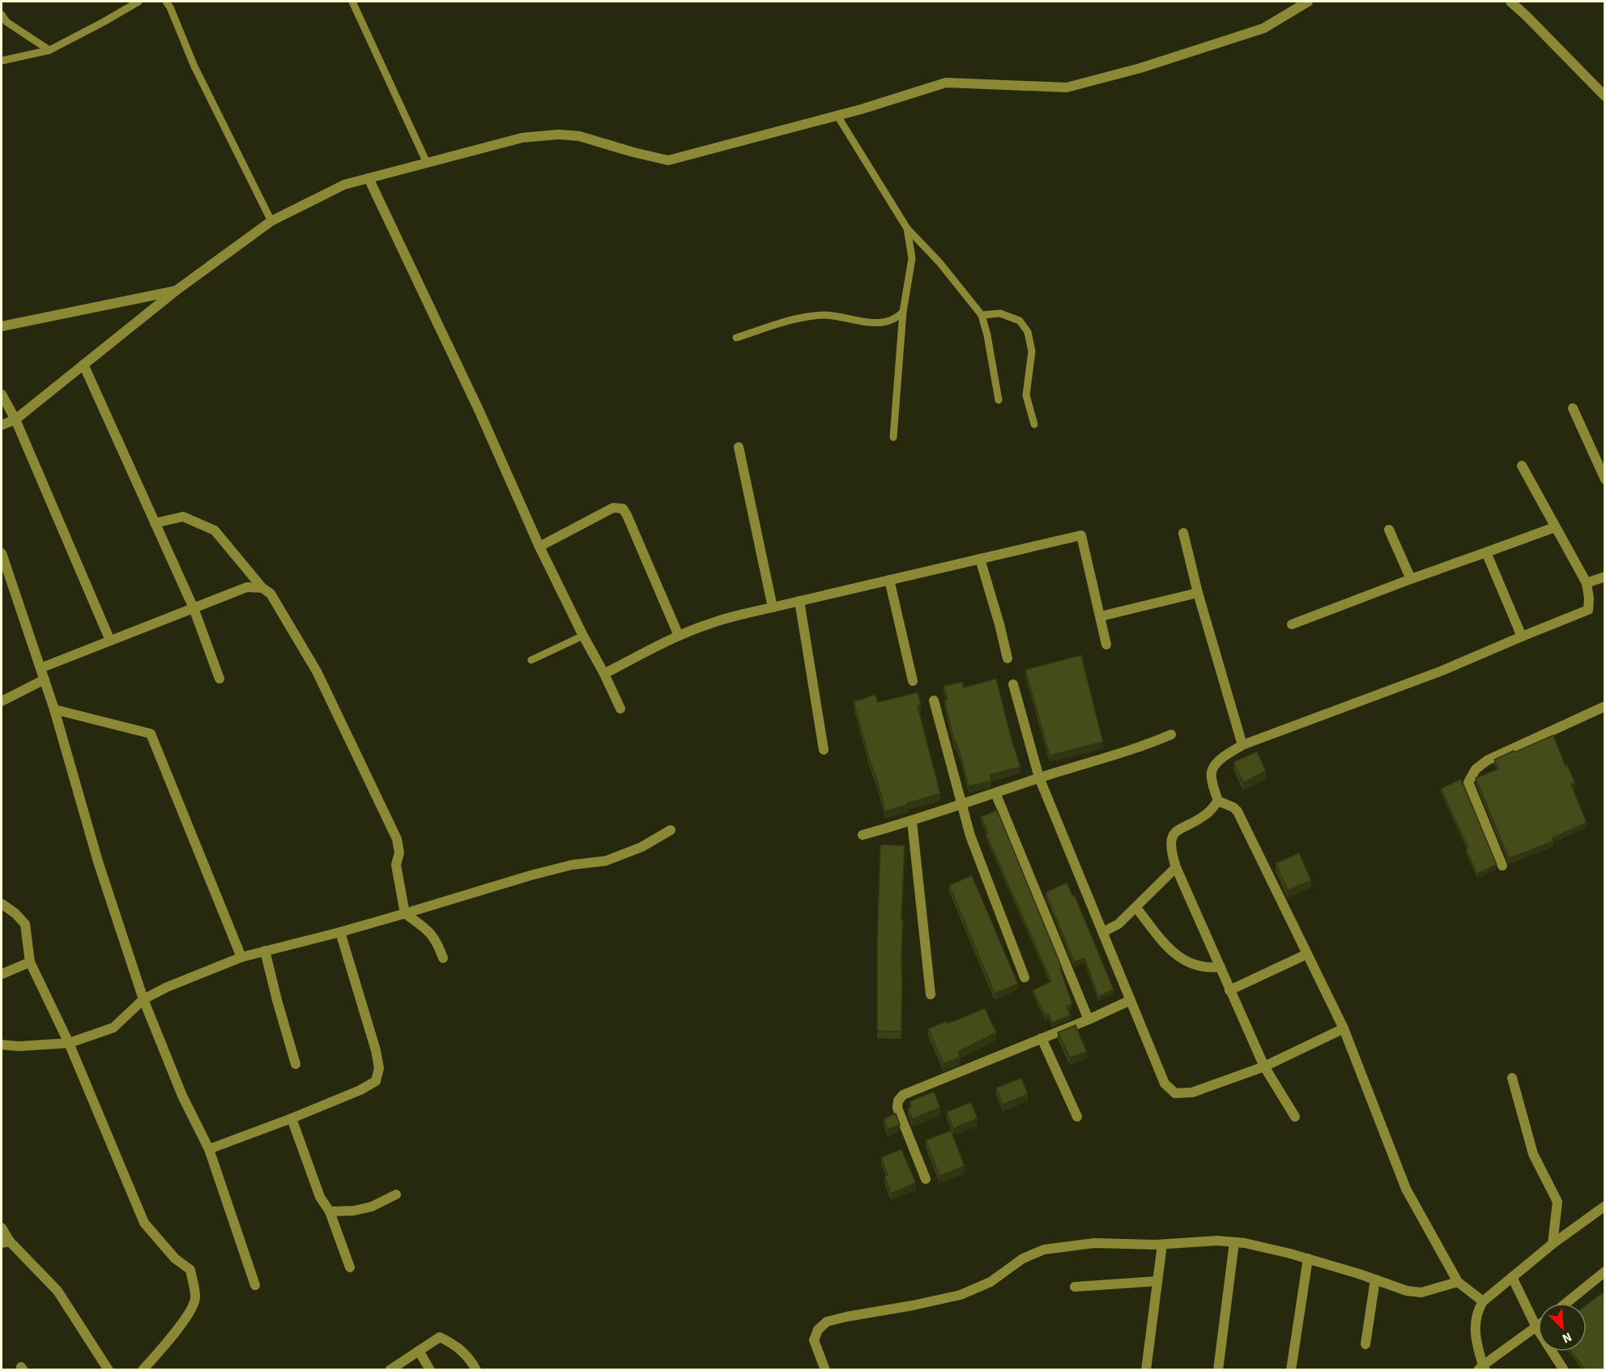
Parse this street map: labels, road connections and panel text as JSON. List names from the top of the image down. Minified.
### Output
{"north":"bottom right"}
